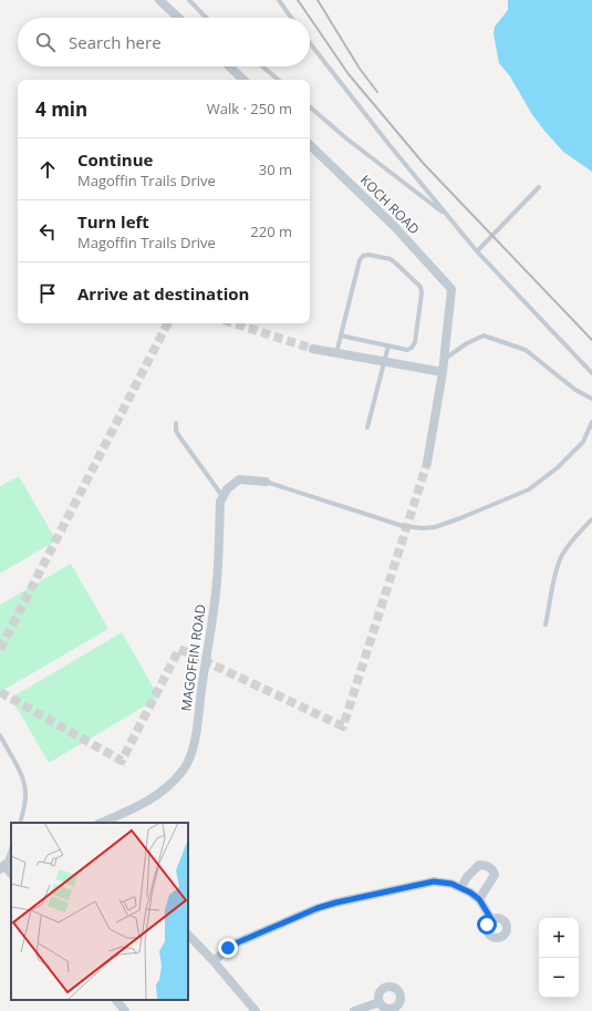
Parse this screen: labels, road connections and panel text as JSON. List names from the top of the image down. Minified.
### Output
{"streets":{"street":["KOCH ROAD","MAGOFFIN ROAD"]},"page":{"search":"Search here","heading":["4 min","Walk · 250 m"],"list":[["Continue","Magoffin Trails Drive","30 m"],["Turn left","Magoffin Trails Drive","220 m"],"Arrive at destination"],"map_buttons":["+","−"]}}
